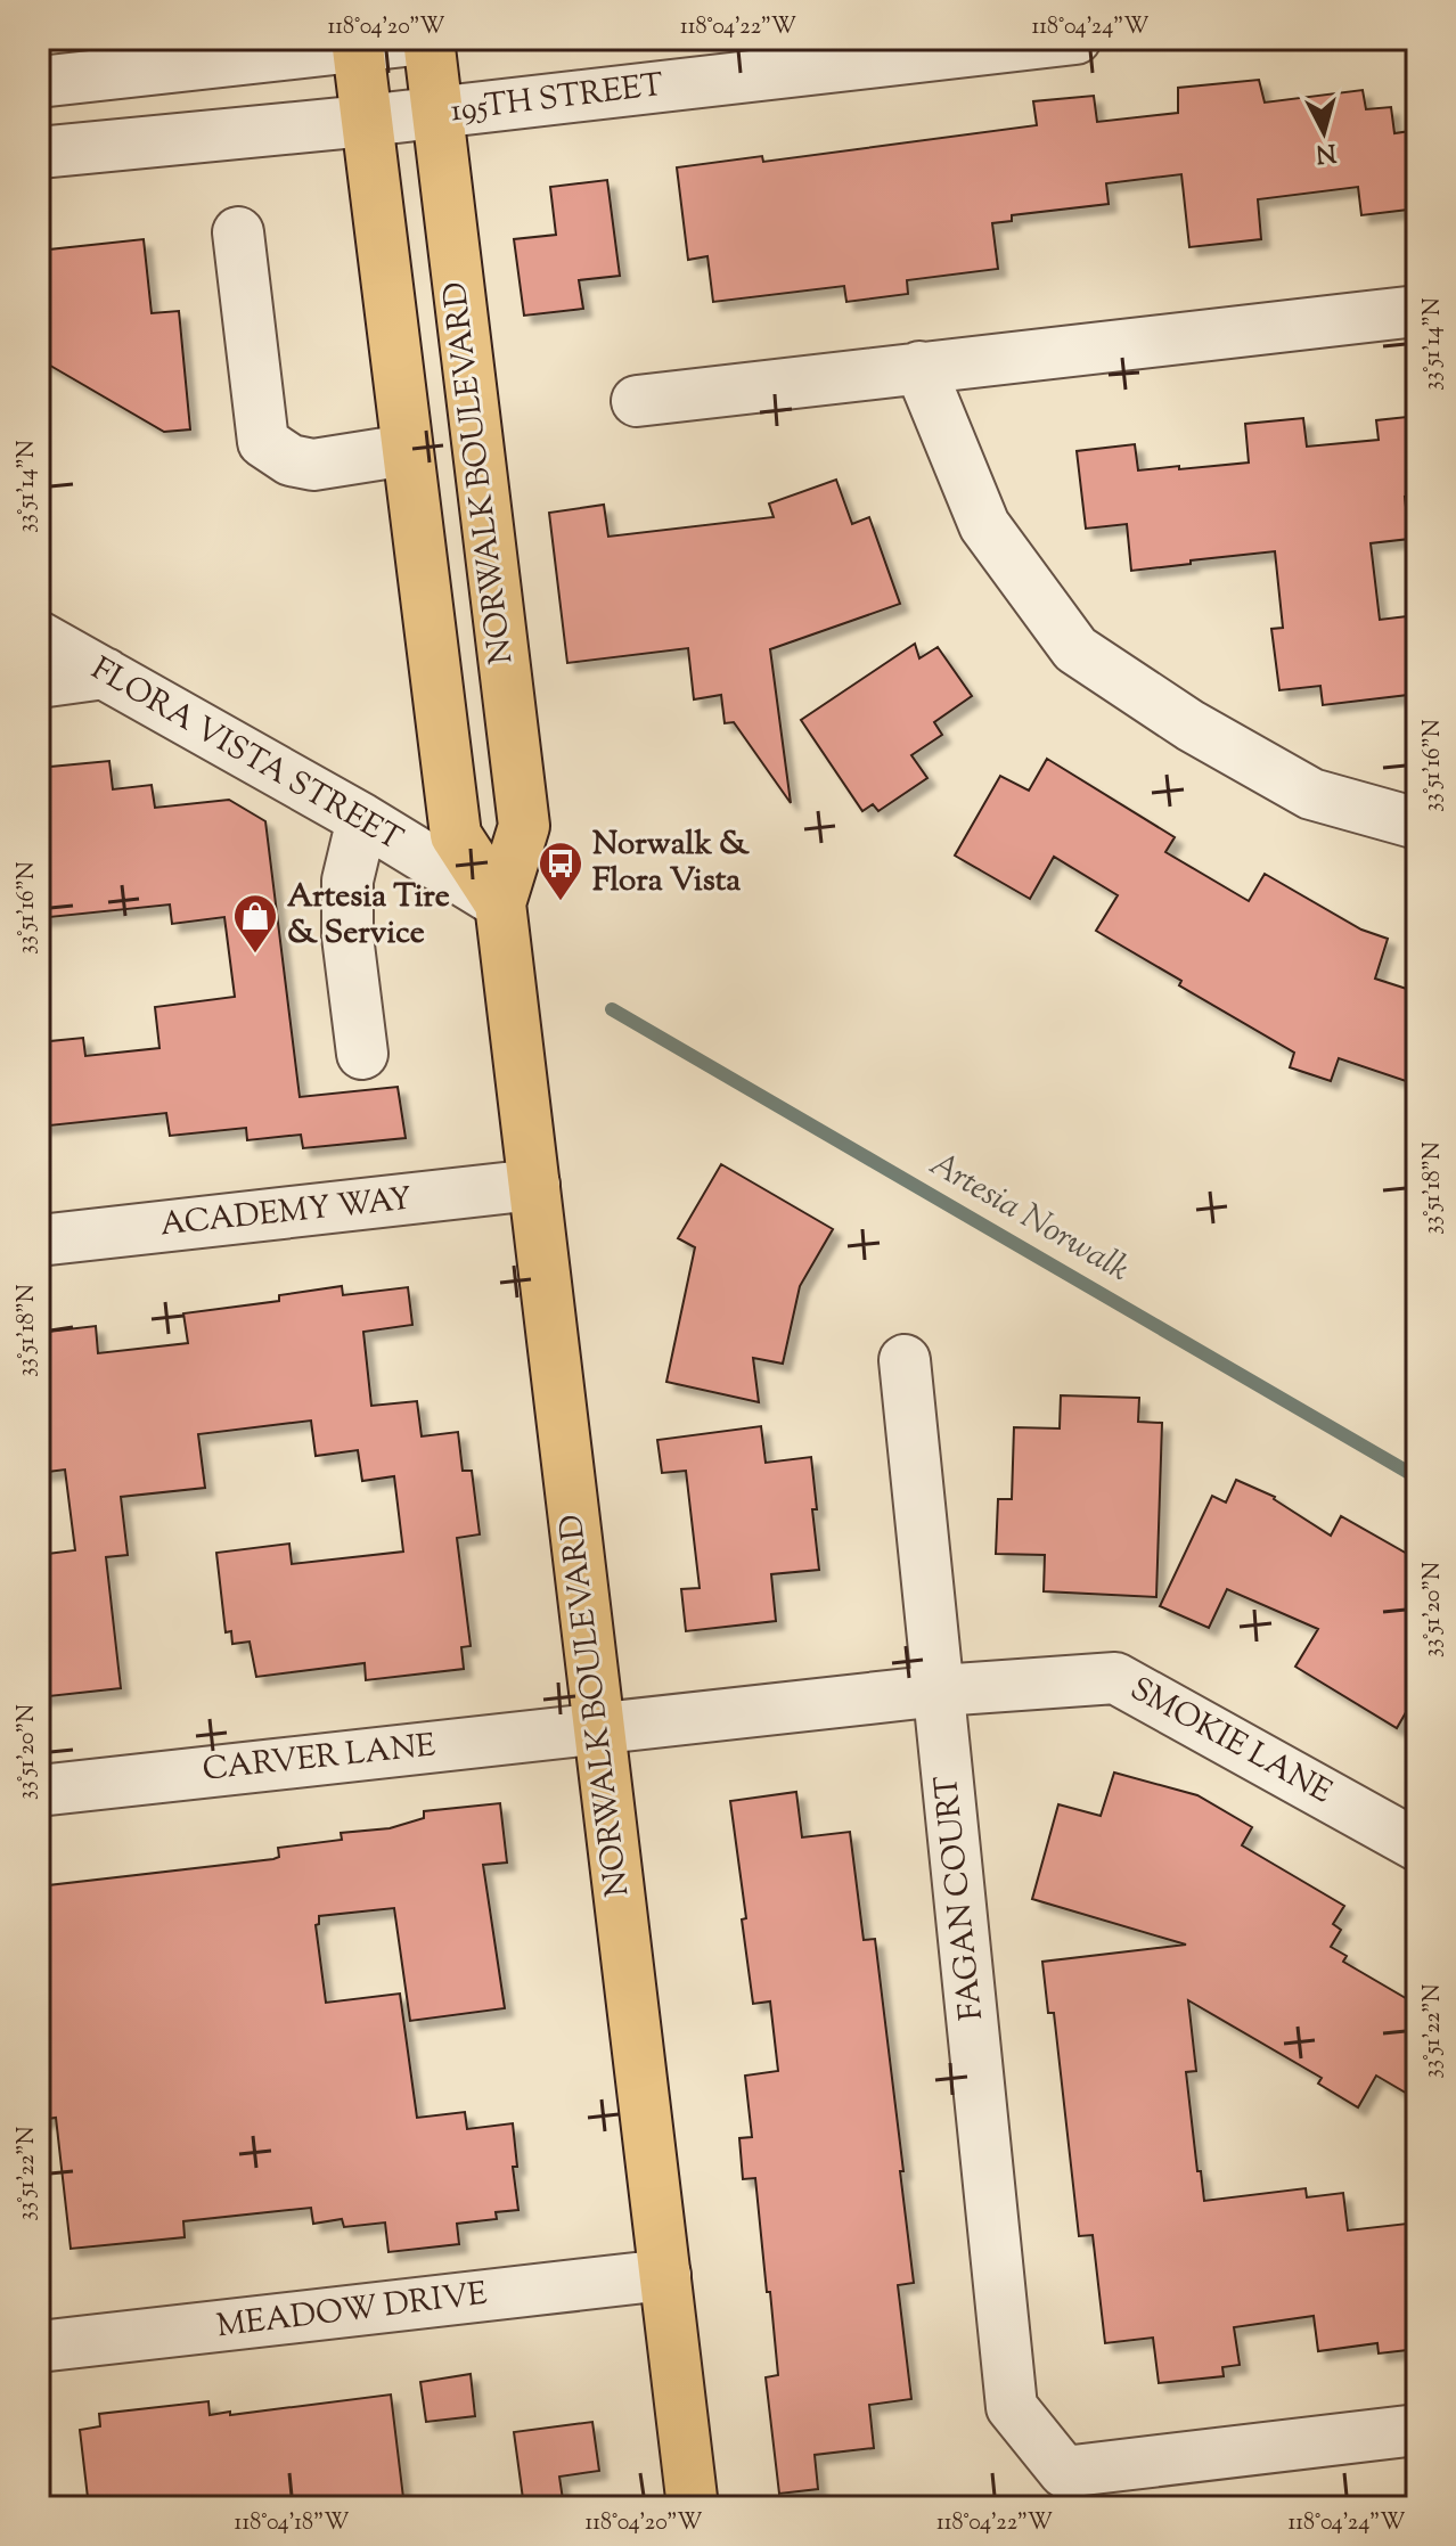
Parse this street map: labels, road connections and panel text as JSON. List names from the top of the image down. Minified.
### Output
{"streets":{"main road":["NORWALK BOULEVARD"],"street":["195TH STREET","FLORA VISTA STREET","ACADEMY WAY","SMOKIE LANE","CARVER LANE","FAGAN COURT","MEADOW DRIVE"]},"crossings":[["195TH STREET","NORWALK BOULEVARD"],["NORWALK BOULEVARD","FLORA VISTA STREET"],["NORWALK BOULEVARD","ACADEMY WAY"],["NORWALK BOULEVARD","SMOKIE LANE"],["NORWALK BOULEVARD","CARVER LANE"],["NORWALK BOULEVARD","MEADOW DRIVE"],["SMOKIE LANE","CARVER LANE"],["SMOKIE LANE","FAGAN COURT"]],"water":["Artesia Norwalk"],"places":{"bus stop":["Norwalk & Flora Vista"],"shop":["Artesia Tire & Service"]},"north":"bottom","coordinates":["118°04'20\"W","118°04'22\"W","118°04'24\"W","33°51'14\"N","33°51'16\"N","33°51'18\"N","33°51'20\"N","33°51'22\"N","118°04'18\"W"]}
